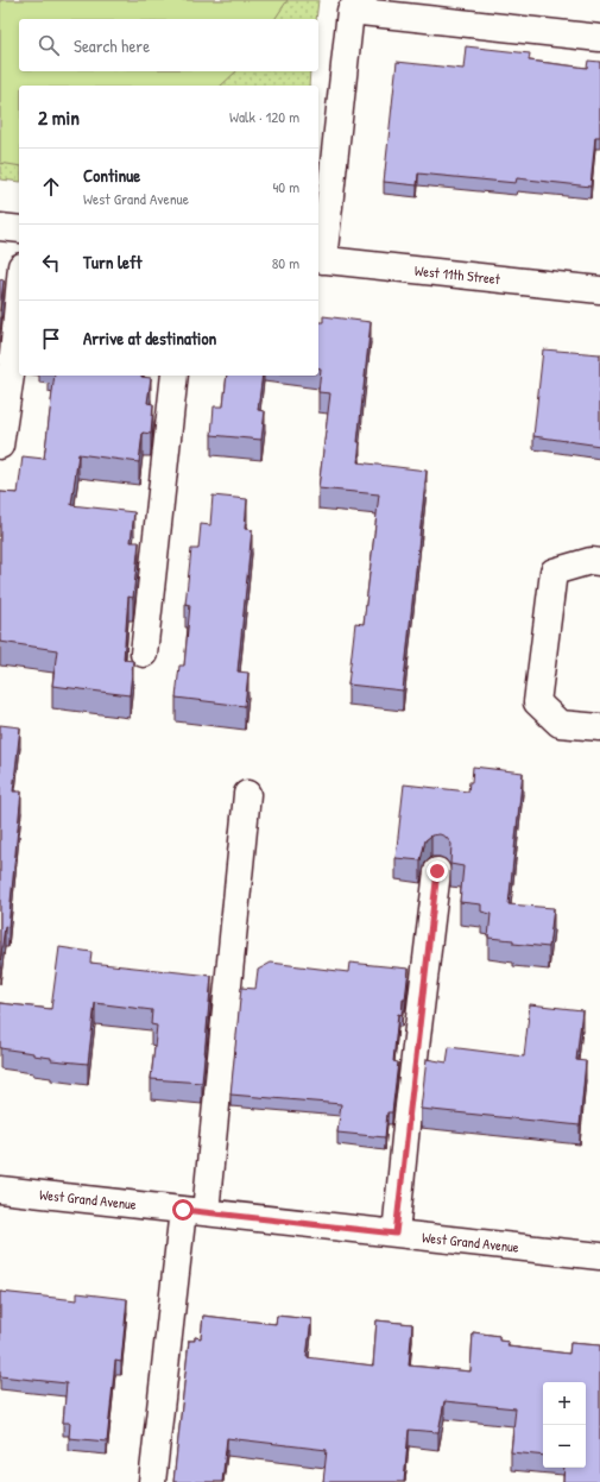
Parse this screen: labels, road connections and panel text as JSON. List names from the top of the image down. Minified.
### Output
{"streets":{"street":["West 11th Street","West Grand Avenue"]},"page":{"search":"Search here","heading":["2 min","Walk · 120 m"],"list":[["Continue","West Grand Avenue","40 m"],["Turn left","80 m"],"Arrive at destination"],"map_buttons":["+","−"]}}
